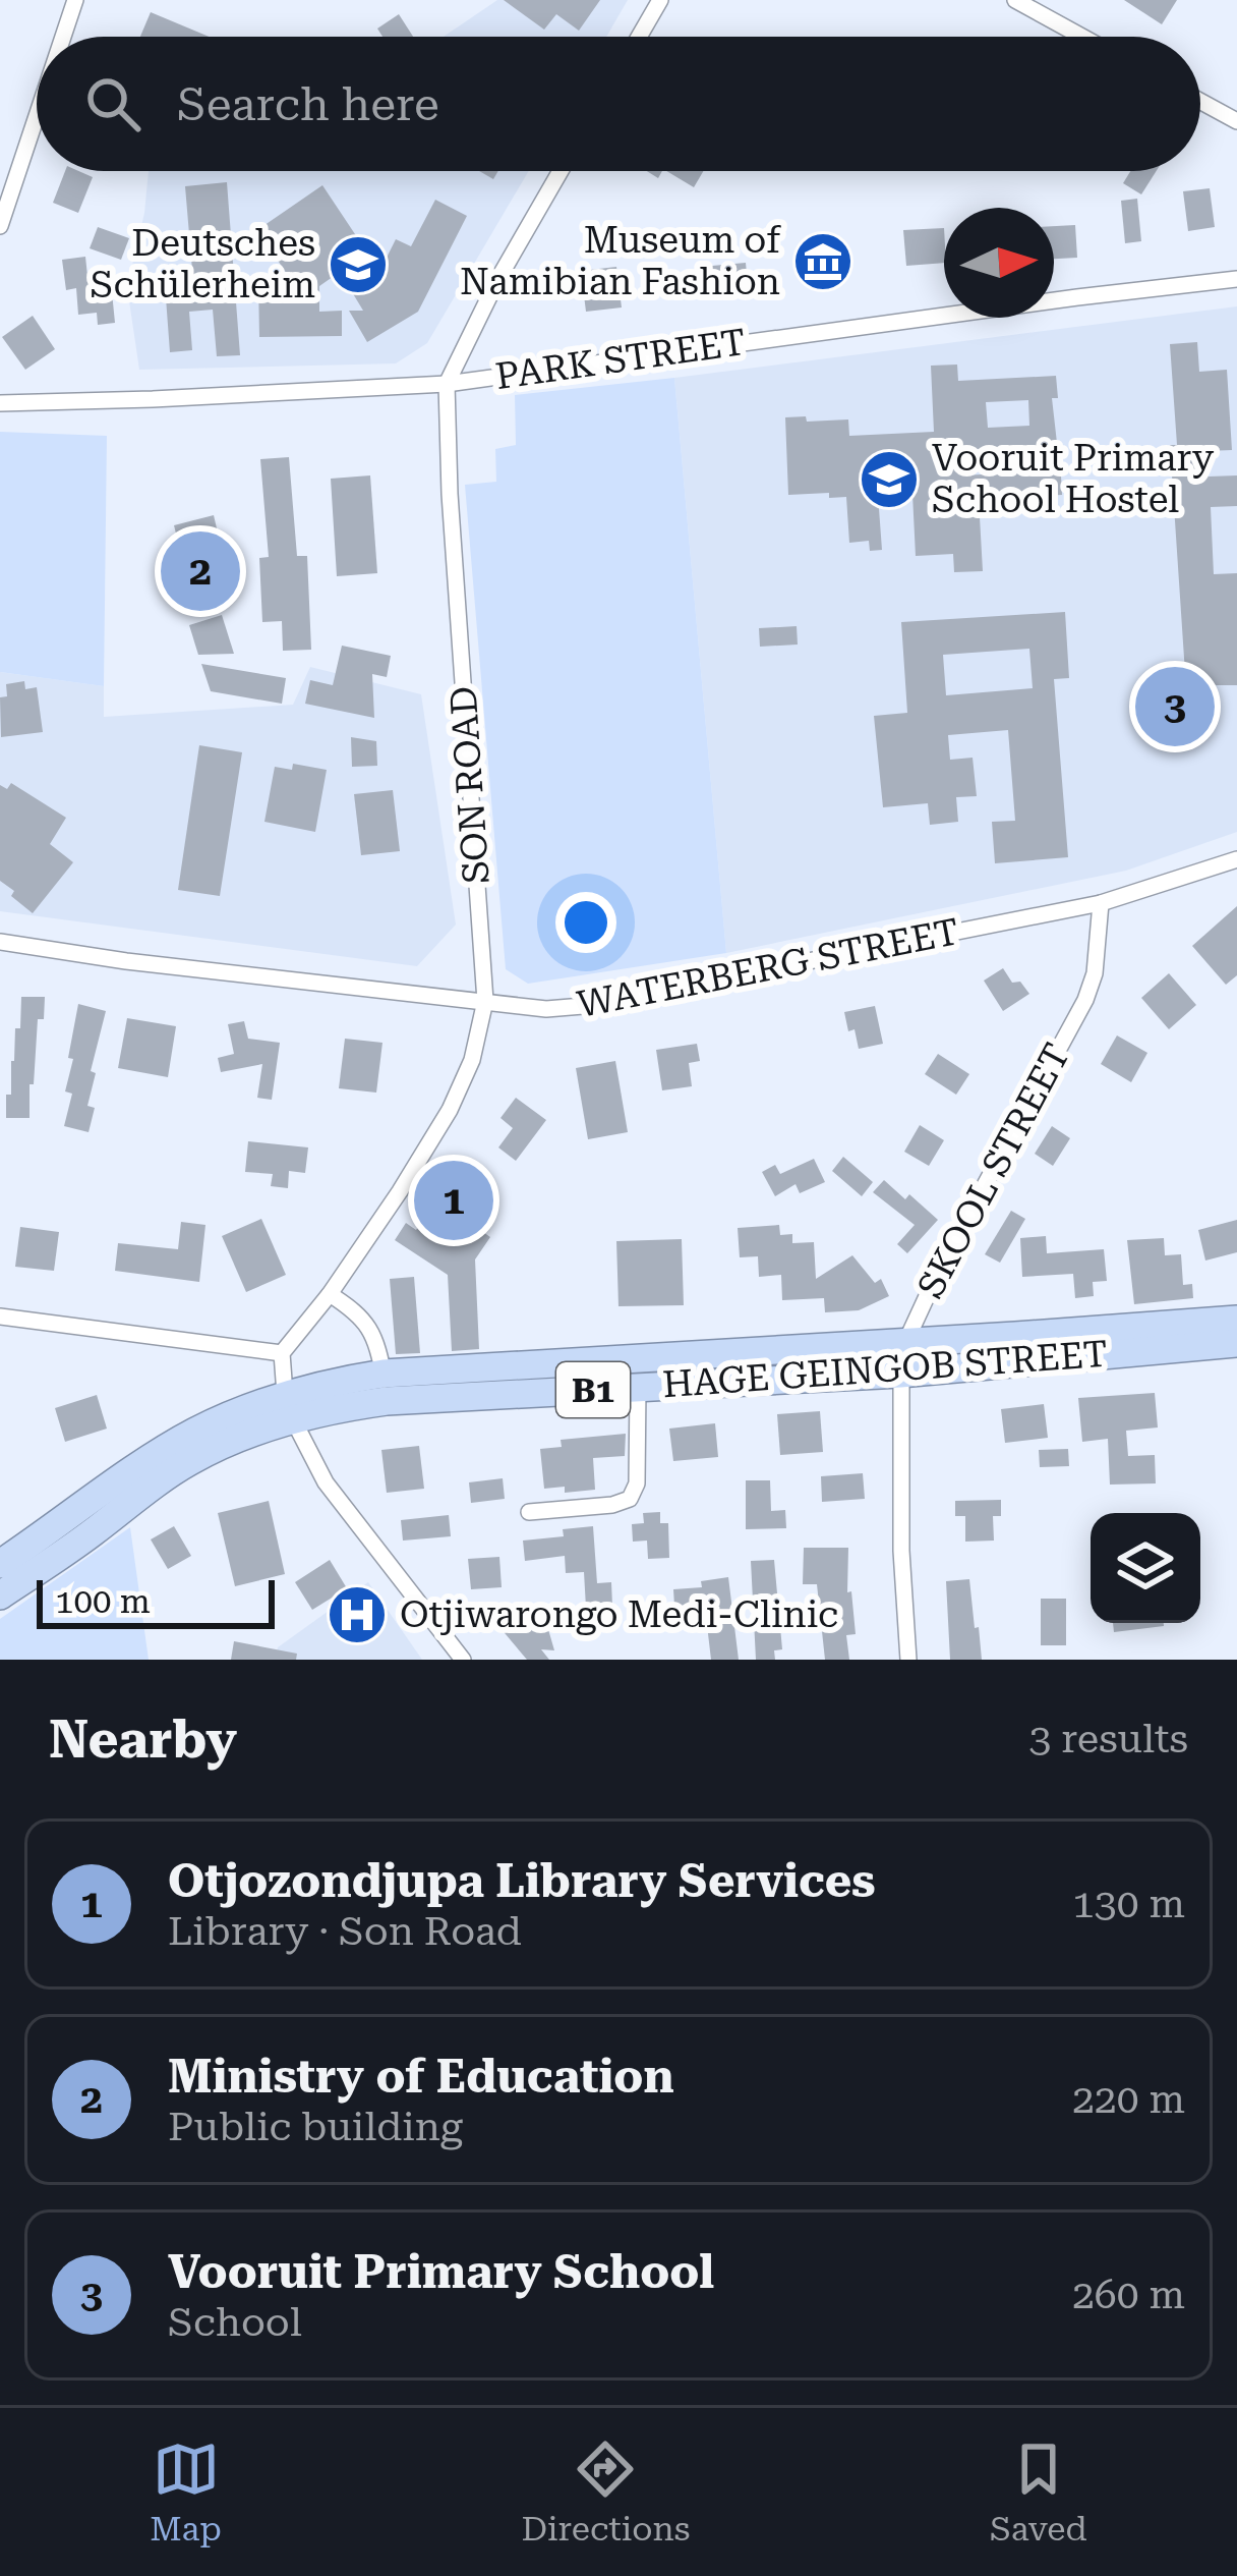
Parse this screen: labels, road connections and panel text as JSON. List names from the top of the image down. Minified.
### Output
{"streets":{"highway":["HAGE GEINGOB STREET","B1"],"street":["PARK STREET","SON ROAD","WATERBERG STREET","SKOOL STREET"]},"crossings":[["PARK STREET","SON ROAD"],["SON ROAD","WATERBERG STREET"],["WATERBERG STREET","SKOOL STREET"],["SKOOL STREET","HAGE GEINGOB STREET"]],"places":{"museum":["Museum of Namibian Fashion"],"school or university":["Deutsches Schülerheim","Vooruit Primary School Hostel"],"hospital":["Otjiwarongo Medi-Clinic"]},"scale_bar":"100 m","north":"right","page":{"search":"Search here","pins":["2","3","1"],"scale":"100 m","heading":["Nearby","3 results"],"list":[{"mark":"1","name":"Otjozondjupa Library Services","note":"Library · Son Road","value":"130 m"},{"mark":"2","name":"Ministry of Education","note":"Public building","value":"220 m"},{"mark":"3","name":"Vooruit Primary School","note":"School","value":"260 m"}],"nav":["Map","Directions","Saved"]}}
